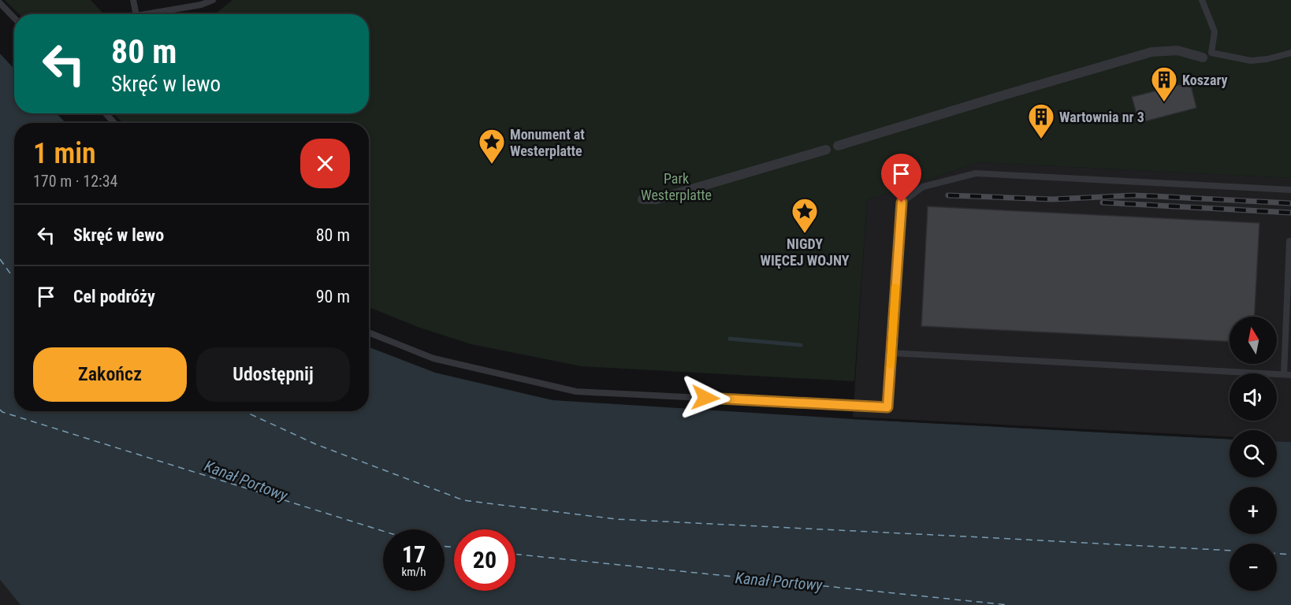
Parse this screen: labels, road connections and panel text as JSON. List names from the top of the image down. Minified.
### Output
{"water":["Kanał Portowy"],"parks":["Park Westerplatte"],"places":{"building":["Koszary","Wartownia nr 3"],"place":["Monument at Westerplatte","NIGDY WIĘCEJ WOJNY"]},"north":"top","page":{"turn":["80 m","Skręć w lewo"],"heading":["1 min","170 m · 12:34"],"list":[{"name":"Skręć w lewo","value":"80 m"},{"name":"Cel podróży","value":"90 m"}],"map_buttons":["+","−"],"buttons":["Zakończ","Udostępnij"],"speed":"17 km/h","limit":"20"}}
